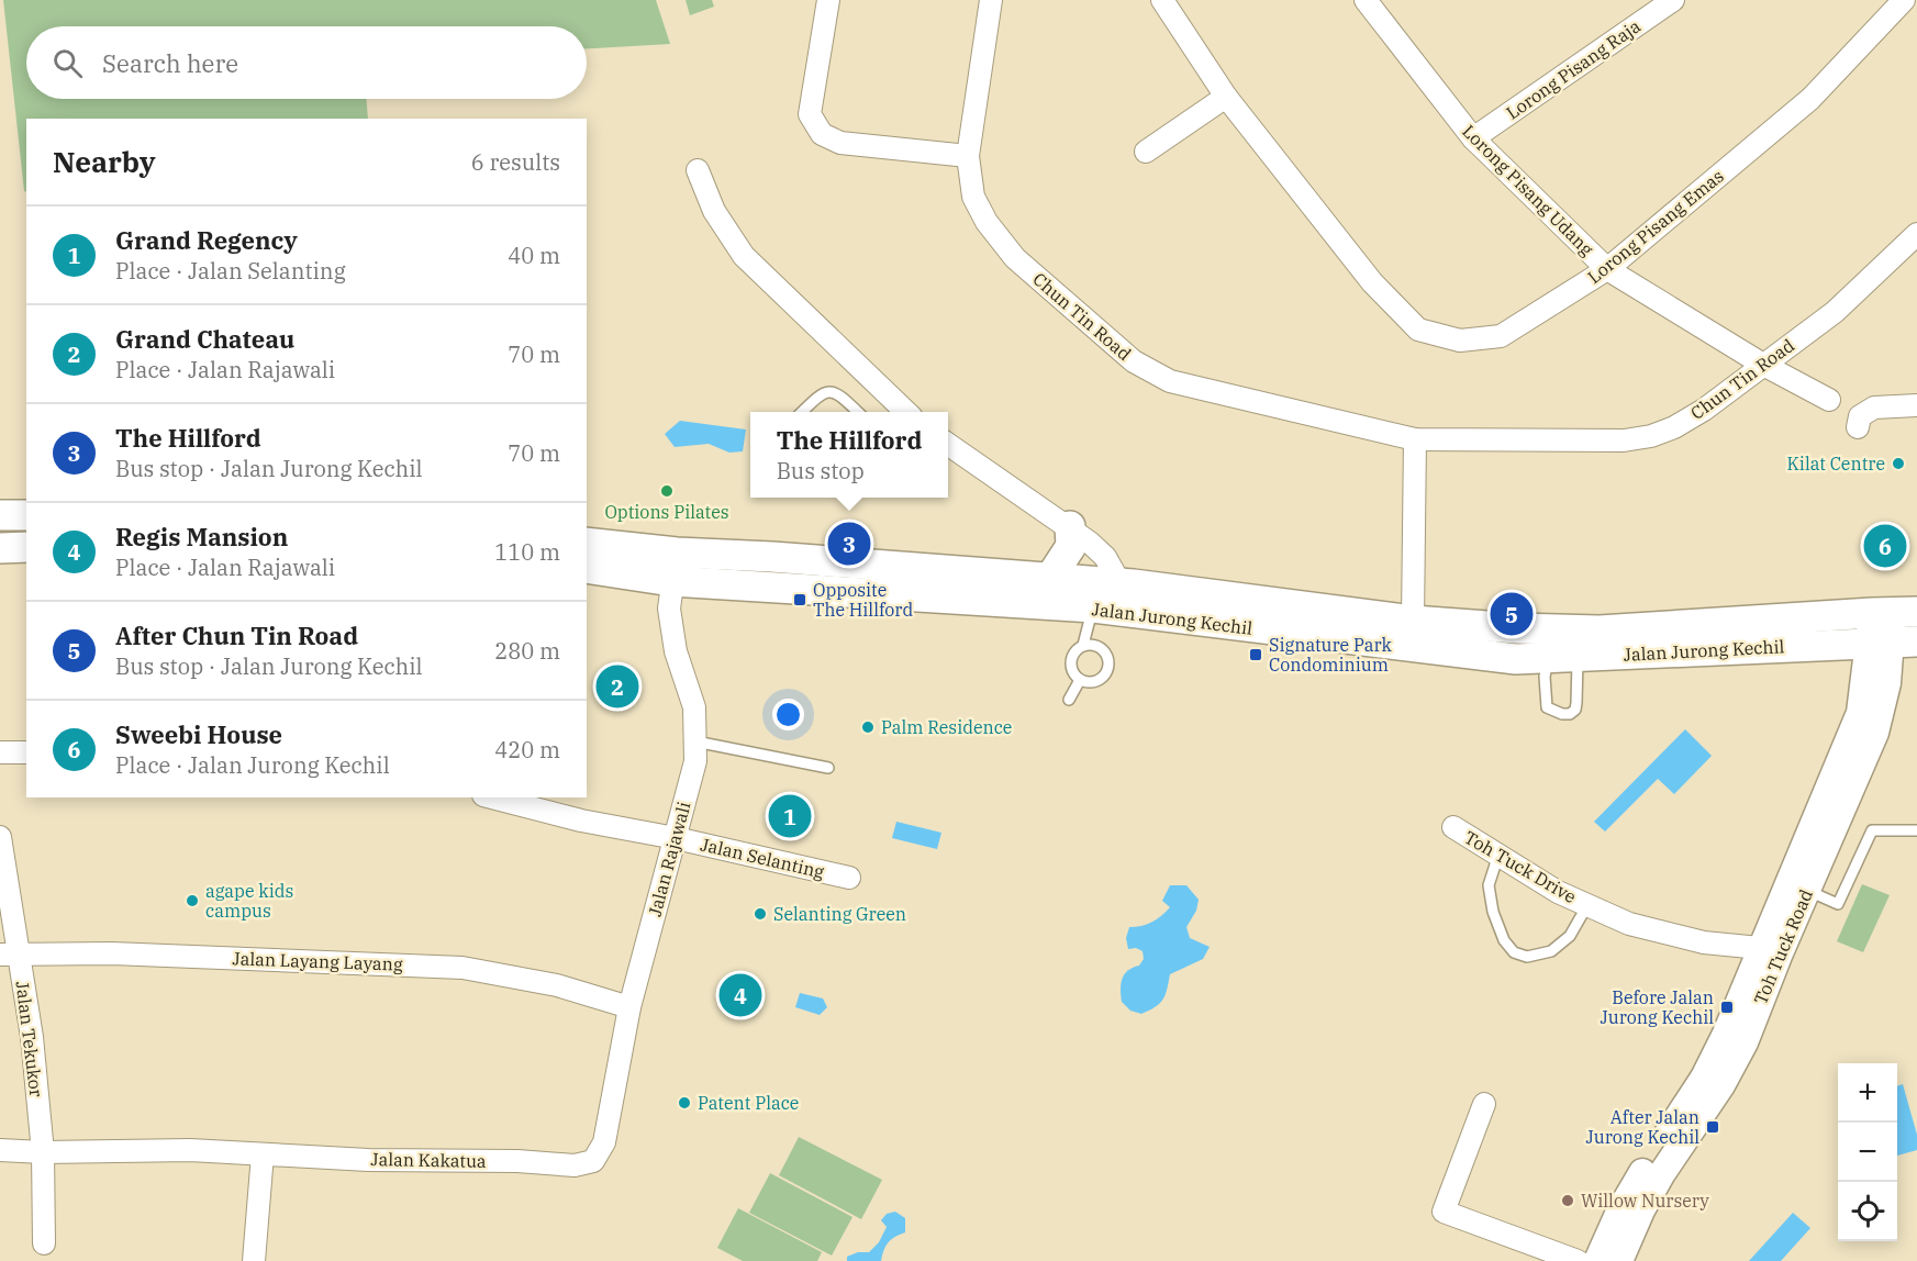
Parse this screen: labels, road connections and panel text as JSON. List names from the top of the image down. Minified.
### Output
{"streets":{"main road":["Jalan Jurong Kechil"],"street":["Lorong Pisang Raja","Lorong Pisang Udang","Lorong Pisang Emas","Chun Tin Road","Jalan Selanting","Jalan Rajawali","Toh Tuck Drive","Toh Tuck Road","Jalan Layang Layang","Jalan Tekukor","Jalan Kakatua"]},"crossings":[["Lorong Pisang Raja","Lorong Pisang Udang"],["Lorong Pisang Udang","Lorong Pisang Emas"],["Lorong Pisang Udang","Chun Tin Road"],["Jalan Jurong Kechil","Jalan Rajawali"],["Jalan Jurong Kechil","Toh Tuck Road"],["Jalan Selanting","Jalan Rajawali"],["Jalan Rajawali","Jalan Layang Layang"],["Jalan Rajawali","Jalan Kakatua"],["Toh Tuck Drive","Toh Tuck Road"],["Jalan Layang Layang","Jalan Tekukor"],["Jalan Tekukor","Jalan Kakatua"]],"places":{"other":["Kilat Centre","Options Pilates","Palm Residence","agape kids campus","Selanting Green","Patent Place","Willow Nursery"],"transit":["Opposite The Hillford","Signature Park Condominium","Before Jalan Jurong Kechil","After Jalan Jurong Kechil"]},"page":{"search":"Search here","heading":["Nearby","6 results"],"list":[{"mark":"1","name":"Grand Regency","note":"Place · Jalan Selanting","value":"40 m"},{"mark":"2","name":"Grand Chateau","note":"Place · Jalan Rajawali","value":"70 m"},{"mark":"3","name":"The Hillford","note":"Bus stop · Jalan Jurong Kechil","value":"70 m"},{"mark":"4","name":"Regis Mansion","note":"Place · Jalan Rajawali","value":"110 m"},{"mark":"5","name":"After Chun Tin Road","note":"Bus stop · Jalan Jurong Kechil","value":"280 m"},{"mark":"6","name":"Sweebi House","note":"Place · Jalan Jurong Kechil","value":"420 m"}],"popup":["The Hillford","Bus stop"],"pins":["3","6","5","2","1","4"],"map_buttons":["+","−"]}}
